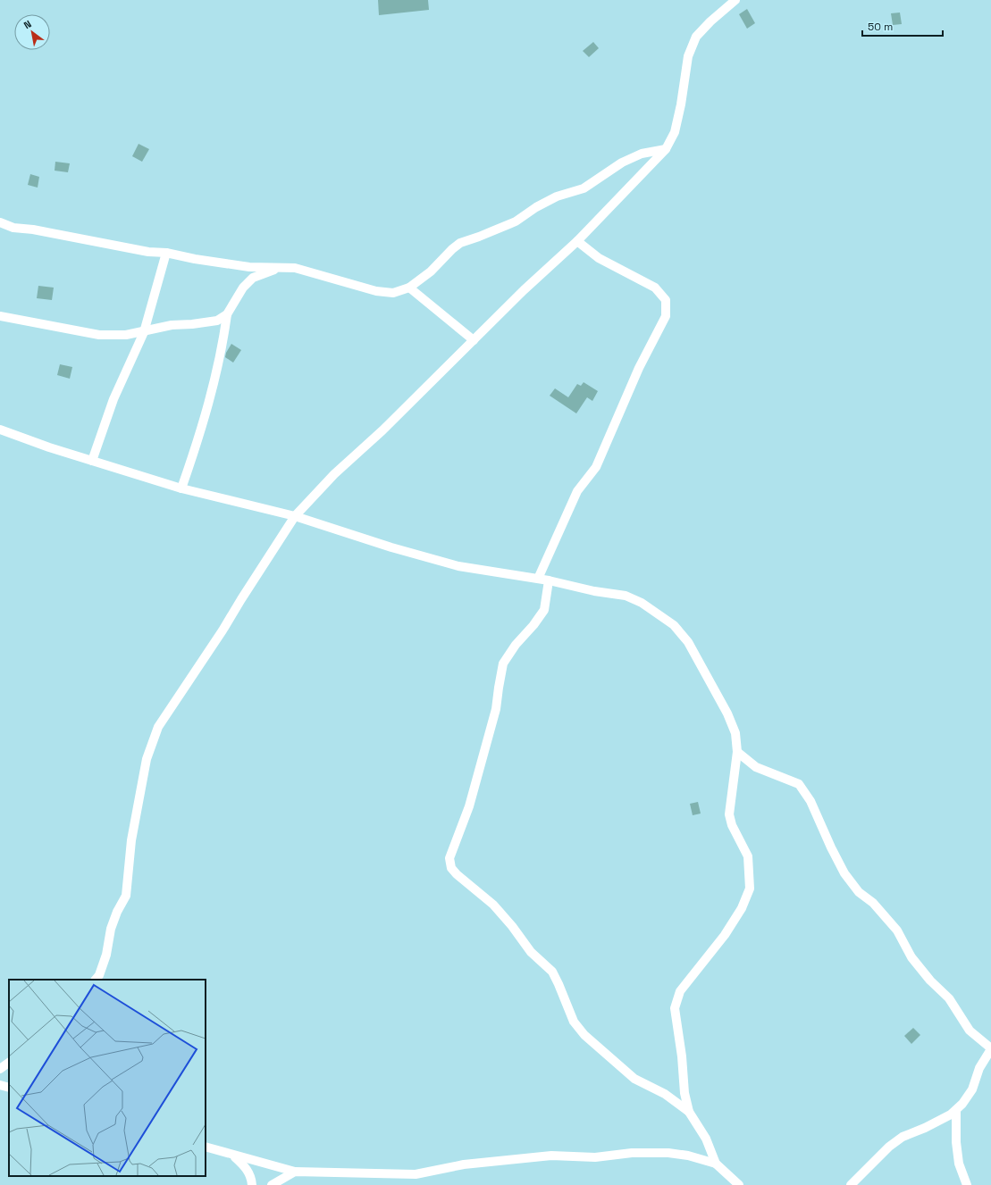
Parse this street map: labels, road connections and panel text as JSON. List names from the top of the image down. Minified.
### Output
{"scale_bar":"50 m","north":"top left"}
